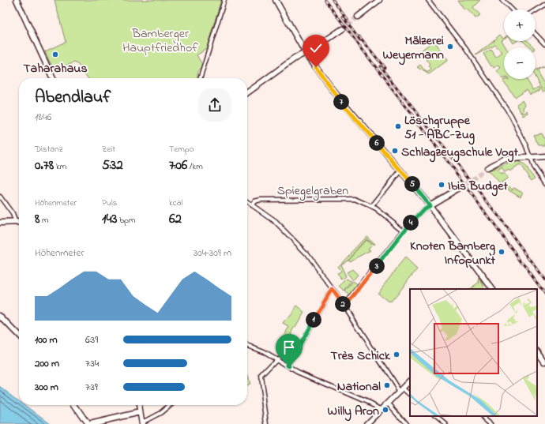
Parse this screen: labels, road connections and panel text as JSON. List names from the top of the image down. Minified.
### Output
{"streets":{"street":["Spiegelgraben"]},"parks":["Bamberger Hauptfriedhof"],"places":["Mälzerei Weyermann","Taharahaus","Löschgruppe 51 - ABC-Zug","Schlagzeugschule Vogt","Ibis Budget","Knoten Bamberg Infopunkt","Très Schick","National","Willy Aron"],"page":{"map_buttons":["+","−"],"heading":["Abendlauf","18:46"],"pins":["7","6","5","4","3","2","1"],"stats":[["Distanz","0.78 km"],["Zeit","5:32"],["Tempo","7:06 /km"],["Höhenmeter","8 m"],["Puls","143 bpm"],["kcal","62"]],"chart":["Höhenmeter","304–309 m"],"list":[{"name":"100 m","note":"6:39"},{"name":"200 m","note":"7:34"},{"name":"300 m","note":"7:39"}]}}
